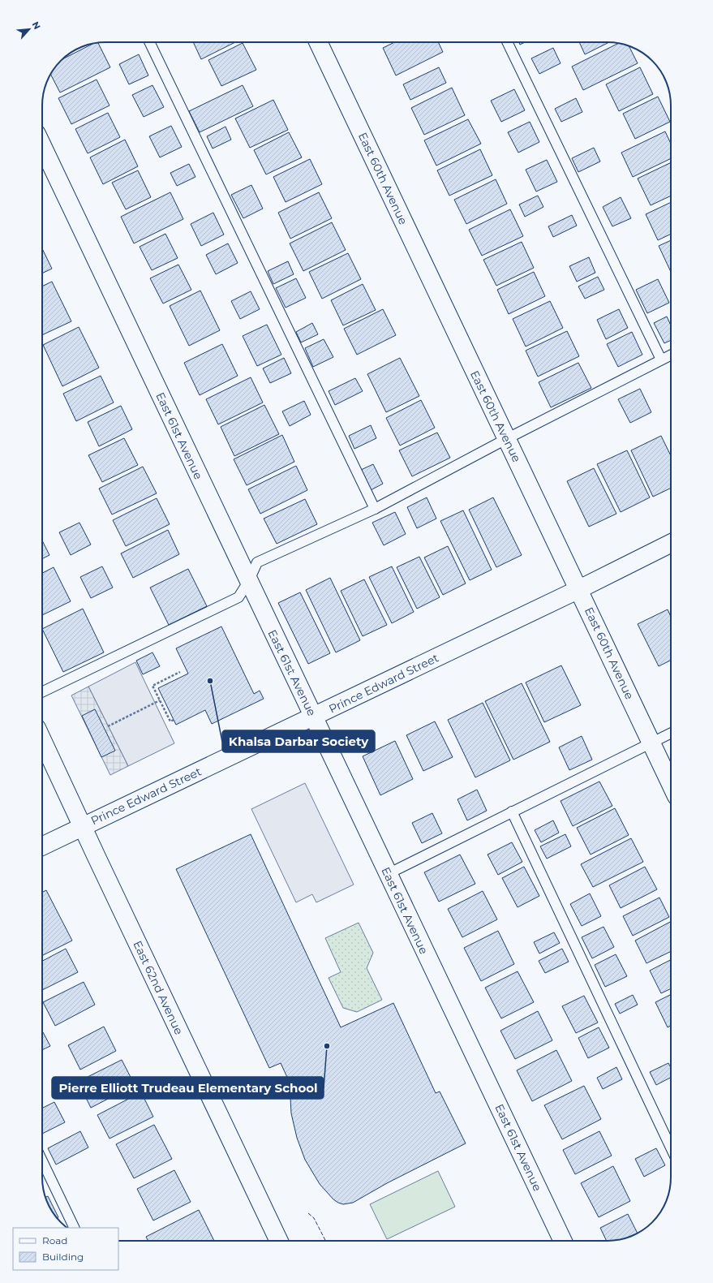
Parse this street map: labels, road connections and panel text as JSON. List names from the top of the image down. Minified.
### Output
{"streets":{"street":["East 60th Avenue","East 61st Avenue","Prince Edward Street","East 62nd Avenue"]},"crossings":[["East 60th Avenue","Prince Edward Street"],["East 61st Avenue","Prince Edward Street"],["Prince Edward Street","East 62nd Avenue"]],"places":["Khalsa Darbar Society","Pierre Elliott Trudeau Elementary School"],"legend":["Road","Building"],"north":"top right"}
